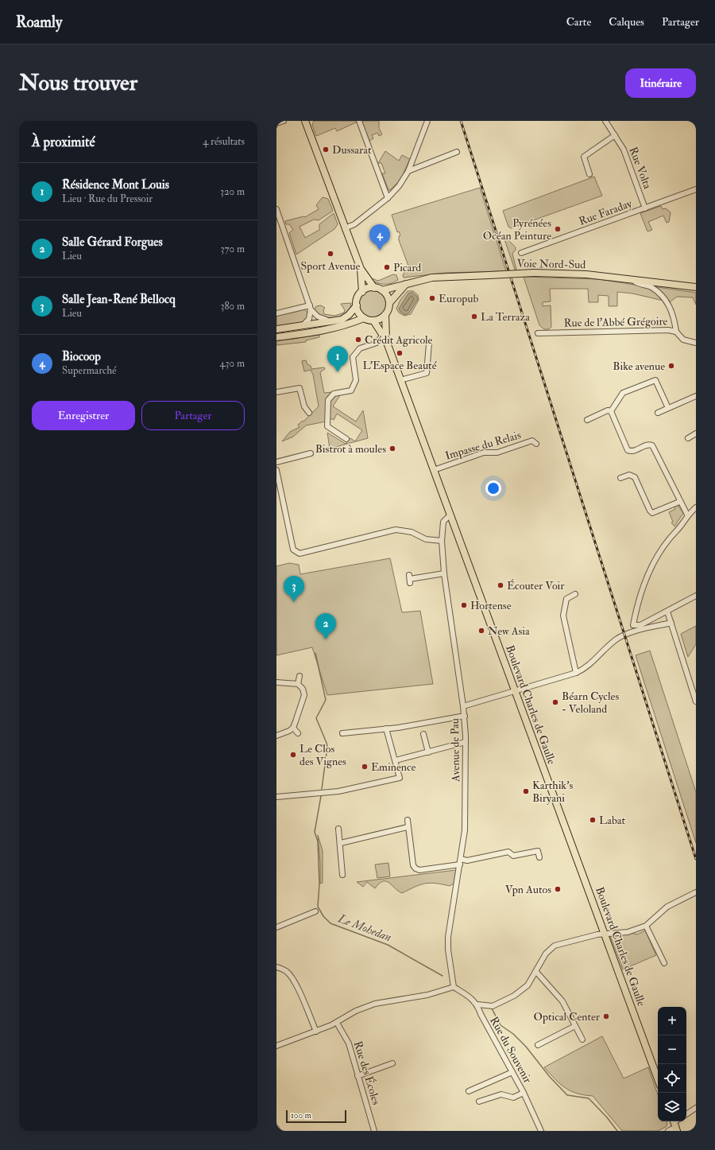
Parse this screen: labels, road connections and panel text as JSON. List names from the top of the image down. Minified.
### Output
{"streets":{"main road":["Voie Nord-Sud","Boulevard Charles de Gaulle"],"street":["Rue Volta","Rue Faraday","Rue de l'Abbé Grégoire","Impasse du Relais","Avenue de Pau","Rue du Souvenir","Rue des Écoles"]},"crossings":[["Rue Volta","Rue Faraday"],["Voie Nord-Sud","Rue de l'Abbé Grégoire"],["Impasse du Relais","Boulevard Charles de Gaulle"],["Boulevard Charles de Gaulle","Avenue de Pau"],["Avenue de Pau","Rue du Souvenir"]],"water":["Le Mohedan"],"places":["Dussarat","Pyrénées Océan Peinture","Sport Avenue","Picard","Europub","La Terraza","Crédit Agricole","L'Espace Beauté","Bike avenue","Bistrot à moules","Écouter Voir","Hortense","New Asia","Béarn Cycles - Veloland","Le Clos des Vignes","Eminence","Karthik’s Biryani","Labat","Vpn Autos","Optical Center"],"scale_bar":"100 m","page":{"header":"Roamly","nav":["Carte","Calques","Partager"],"buttons":["Itinéraire",["Enregistrer","Partager"]],"title":"Nous trouver","heading":["À proximité","4 résultats"],"list":[{"mark":"1","name":"Résidence Mont Louis","note":"Lieu · Rue du Pressoir","value":"320 m"},{"mark":"2","name":"Salle Gérard Forgues","note":"Lieu","value":"370 m"},{"mark":"3","name":"Salle Jean-René Bellocq","note":"Lieu","value":"380 m"},{"mark":"4","name":"Biocoop","note":"Supermarché","value":"430 m"}],"pins":["4","1","3","2"],"map_buttons":["+","−"],"scale":"100 m"}}
